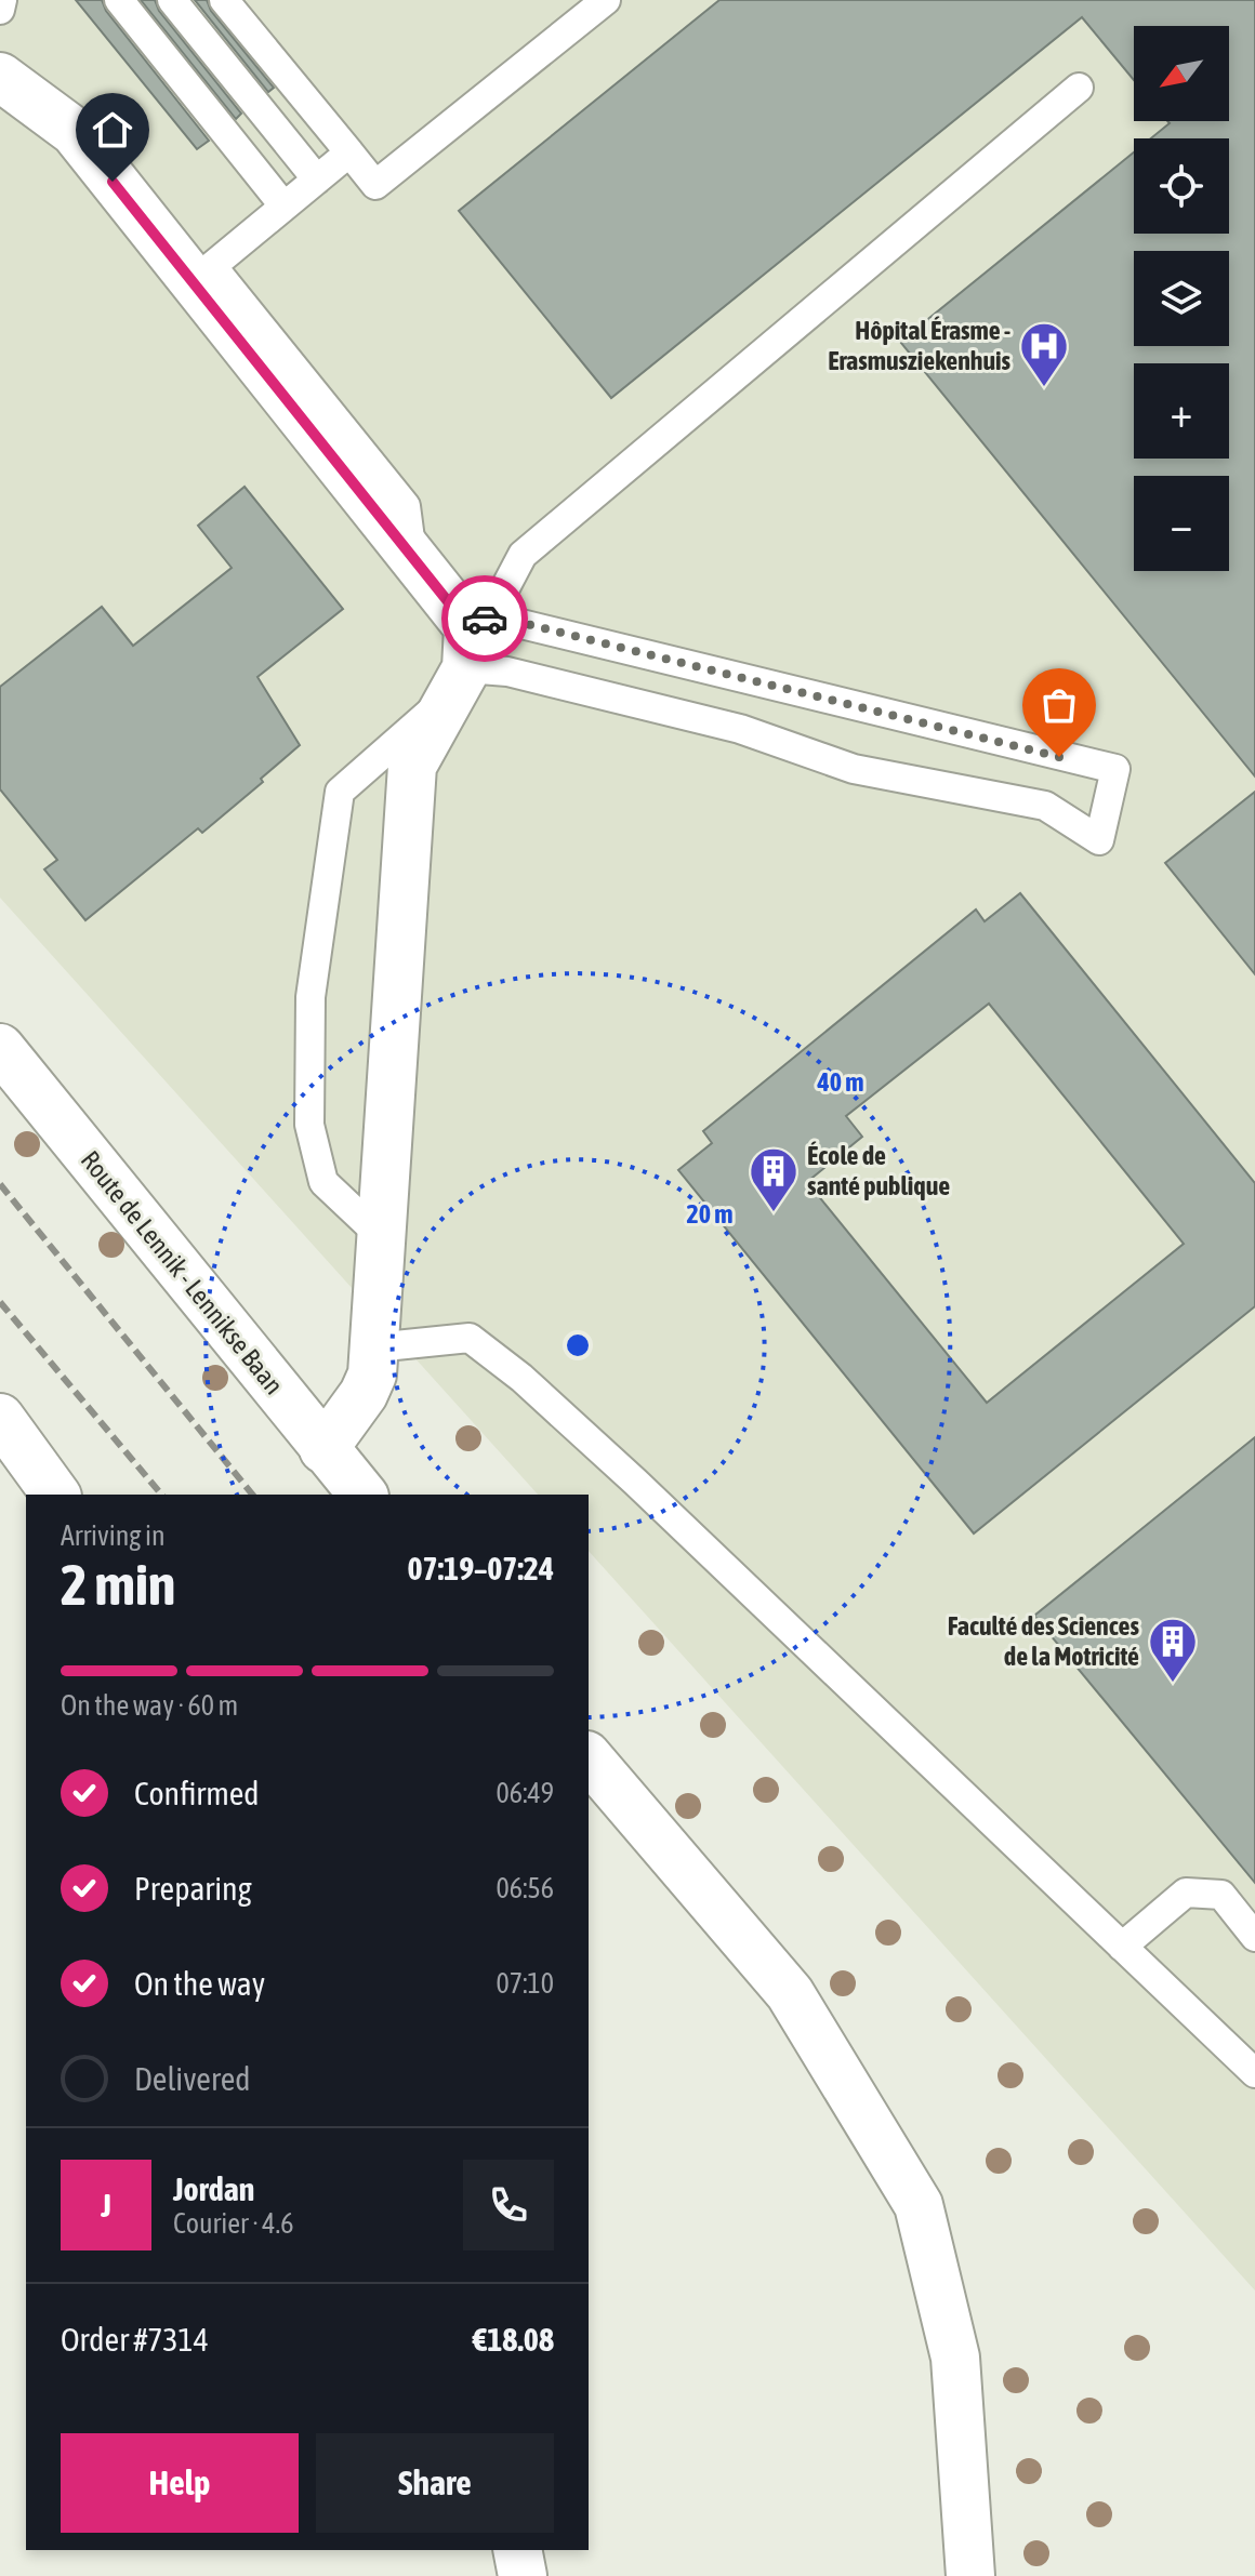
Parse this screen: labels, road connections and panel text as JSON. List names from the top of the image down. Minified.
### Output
{"streets":{"main road":["Route de Lennik - Lennikse Baan"]},"places":{"hospital":["Hôpital Érasme - Erasmusziekenhuis"],"building":["École de santé publique","Faculté des Sciences de la Motricité"]},"north":"bottom left","page":{"map_buttons":["+","−"],"heading":["2 min","Arriving in","07:19–07:24"],"panel":["Jordan","Courier · 4.6","Order #7314","€18.08"],"bar":"On the way · 60 m","list":[["Confirmed","06:49"],["Preparing","06:56"],["On the way","07:10"],"Delivered"],"round":"J","buttons":["Help","Share"]},"rings":["40 m","20 m"]}
